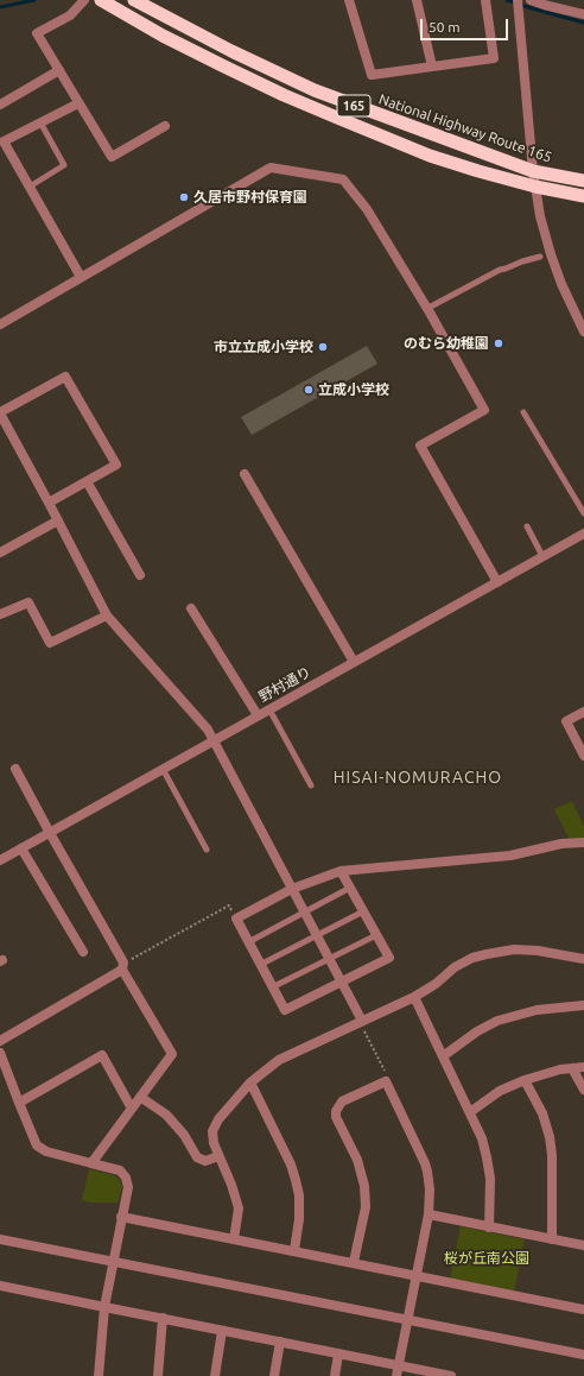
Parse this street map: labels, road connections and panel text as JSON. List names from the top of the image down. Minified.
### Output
{"streets":{"highway":["165","National Highway Route 165"],"street":["野村通り"]},"districts":["HISAI-NOMURACHO"],"parks":["桜が丘南公園"],"places":["久居市野村保育園","のむら幼稚園","市立立成小学校","立成小学校"],"scale_bar":"50 m"}
